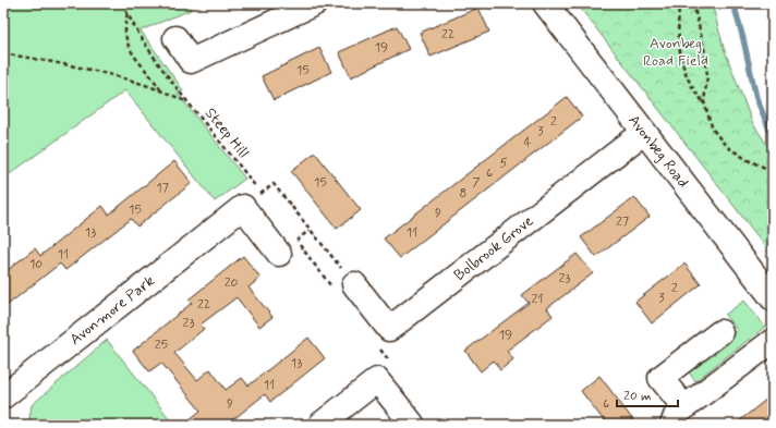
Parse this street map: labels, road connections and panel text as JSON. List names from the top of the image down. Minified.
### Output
{"streets":{"street":["Avonbeg Road","Bolbrook Grove","Avonmore Park"],"path":["Steep Hill"]},"crossings":[["Avonbeg Road","Bolbrook Grove"]],"parks":["Avonbeg Road Field"],"house_numbers":["22","19","15","2","3","4","5","6","15","7","17","8","15","9","27","13","11","11","10","23","20","2","3","21","22","23","19","25","13","11","9","6"],"scale_bar":"20 m"}
